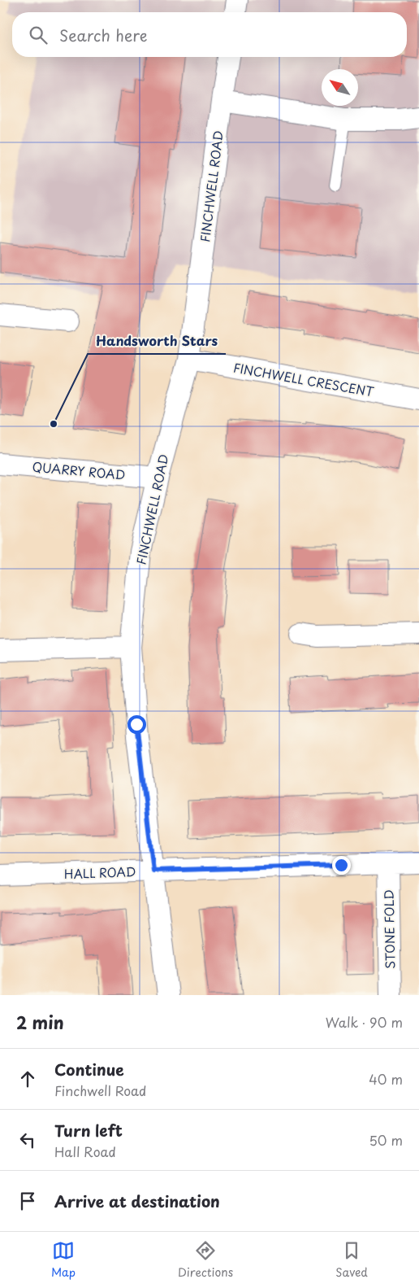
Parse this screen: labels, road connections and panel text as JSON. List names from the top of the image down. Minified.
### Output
{"streets":{"street":["FINCHWELL ROAD","FINCHWELL CRESCENT","QUARRY ROAD","HALL ROAD","STONE FOLD"]},"crossings":[["FINCHWELL ROAD","FINCHWELL CRESCENT"],["FINCHWELL ROAD","QUARRY ROAD"],["FINCHWELL ROAD","HALL ROAD"],["HALL ROAD","STONE FOLD"]],"places":["Handsworth Stars"],"north":"top left","page":{"search":"Search here","heading":["2 min","Walk · 90 m"],"list":[["Continue","Finchwell Road","40 m"],["Turn left","Hall Road","50 m"],"Arrive at destination"],"nav":["Map","Directions","Saved"]}}
